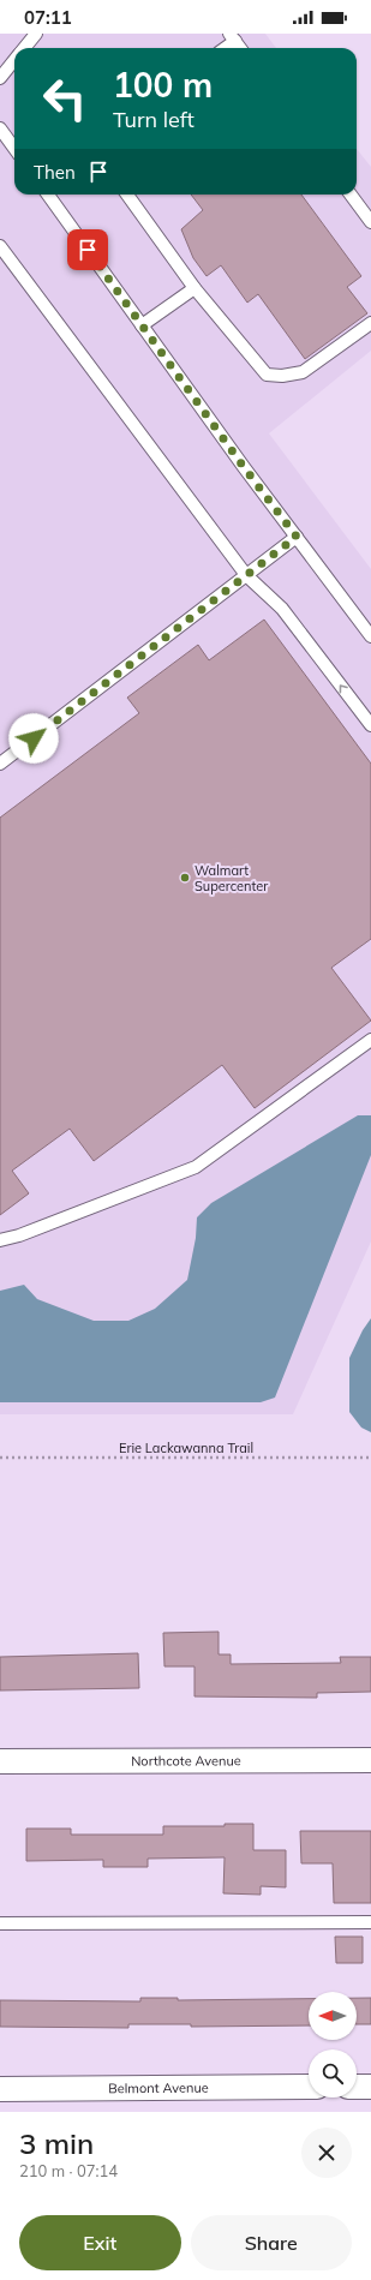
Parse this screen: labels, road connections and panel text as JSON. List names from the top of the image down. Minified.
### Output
{"streets":{"street":["Northcote Avenue","Belmont Avenue"],"path":["Erie Lackawanna Trail"]},"places":["Walmart Supercenter"],"north":"left","page":{"status":"07:11","turn":["100 m","Turn left"],"then":"Then","heading":["3 min","210 m · 07:14"],"buttons":["Exit","Share"]}}
